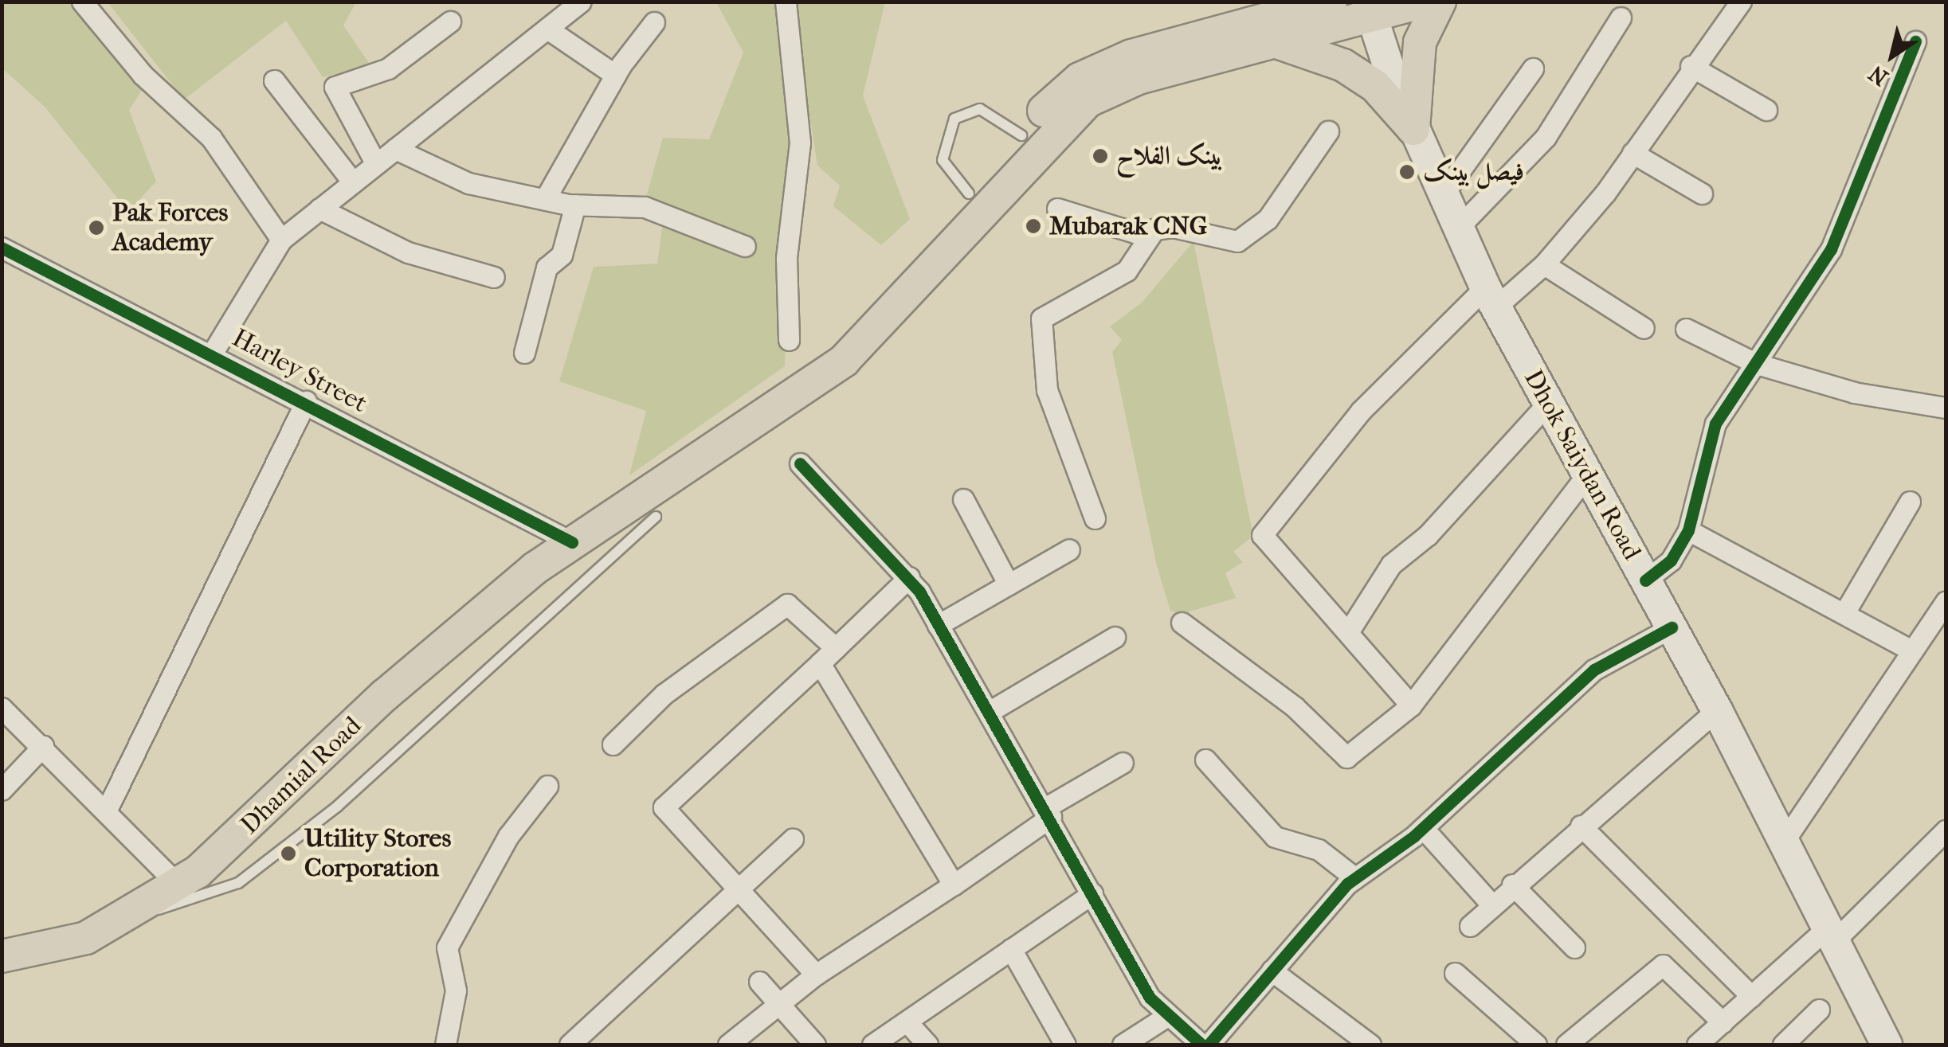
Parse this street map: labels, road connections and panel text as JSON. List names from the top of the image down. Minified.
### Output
{"streets":{"main road":["Dhok Saiydan Road","Dhamial Road"],"street":["Harley Street"]},"crossings":[["Harley Street","Dhamial Road"]],"places":["بینک الفلاح","فیصل بینک","Mubarak CNG","Pak Forces Academy","Utility Stores Corporation"],"north":"bottom left"}
